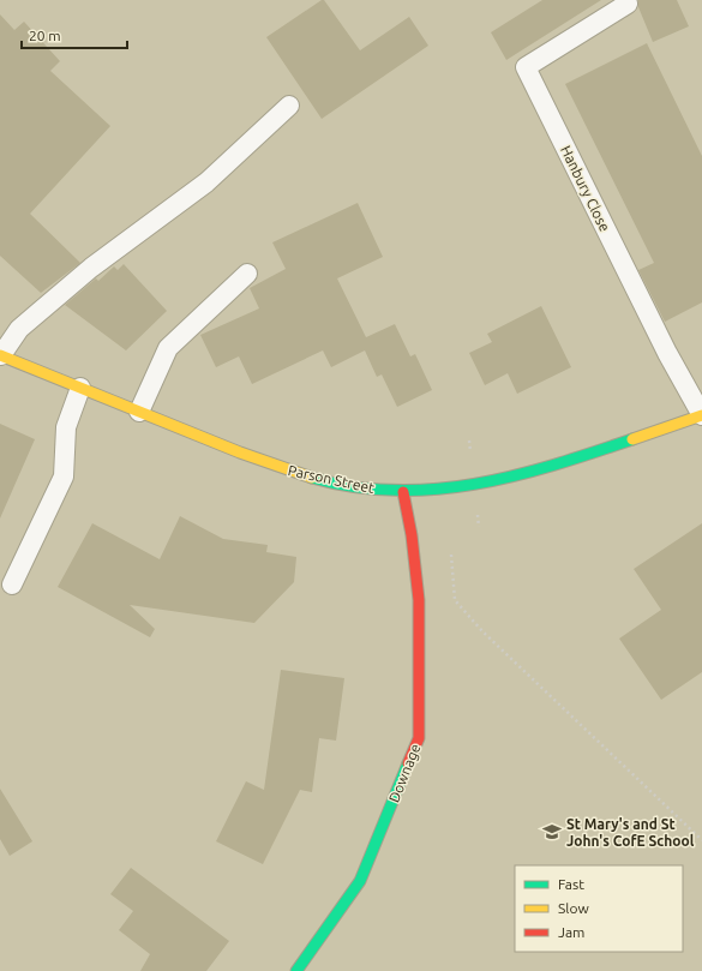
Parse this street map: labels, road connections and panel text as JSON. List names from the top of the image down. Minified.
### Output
{"streets":{"main road":["Parson Street","Downage"],"lane":["Hanbury Close"]},"crossings":[["Hanbury Close","Parson Street"],["Parson Street","Downage"]],"places":{"school or university":["St Mary's and St John's CofE School"]},"legend":["Fast","Slow","Jam"],"scale_bar":"20 m"}
